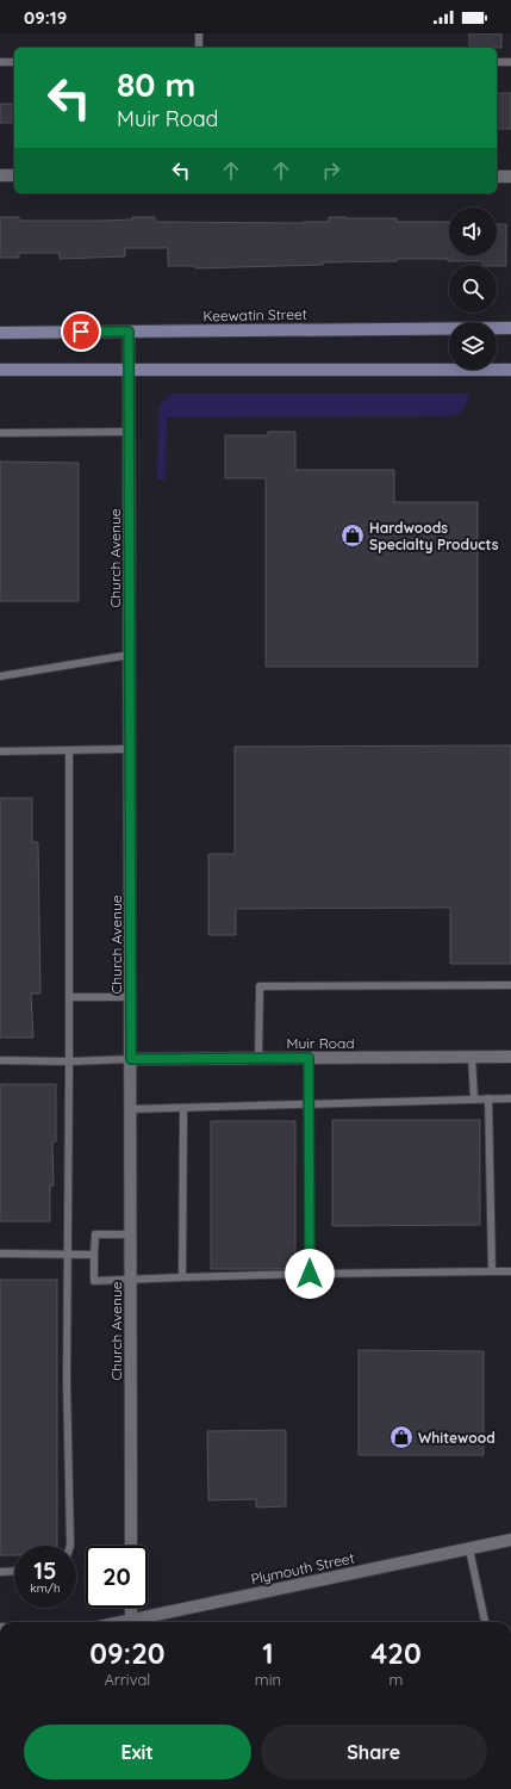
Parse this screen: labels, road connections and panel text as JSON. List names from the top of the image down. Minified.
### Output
{"streets":{"main road":["Keewatin Street"],"street":["Church Avenue","Muir Road","Plymouth Street"]},"crossings":[["Keewatin Street","Church Avenue"],["Church Avenue","Muir Road"]],"places":{"shop":["Hardwoods Specialty Products","Whitewood"]},"page":{"status":"09:19","turn":["80 m","Muir Road"],"speed":"15 km/h","limit":"20","eta":["09:20","Arrival","1","min","420","m"],"buttons":["Exit","Share"]}}
